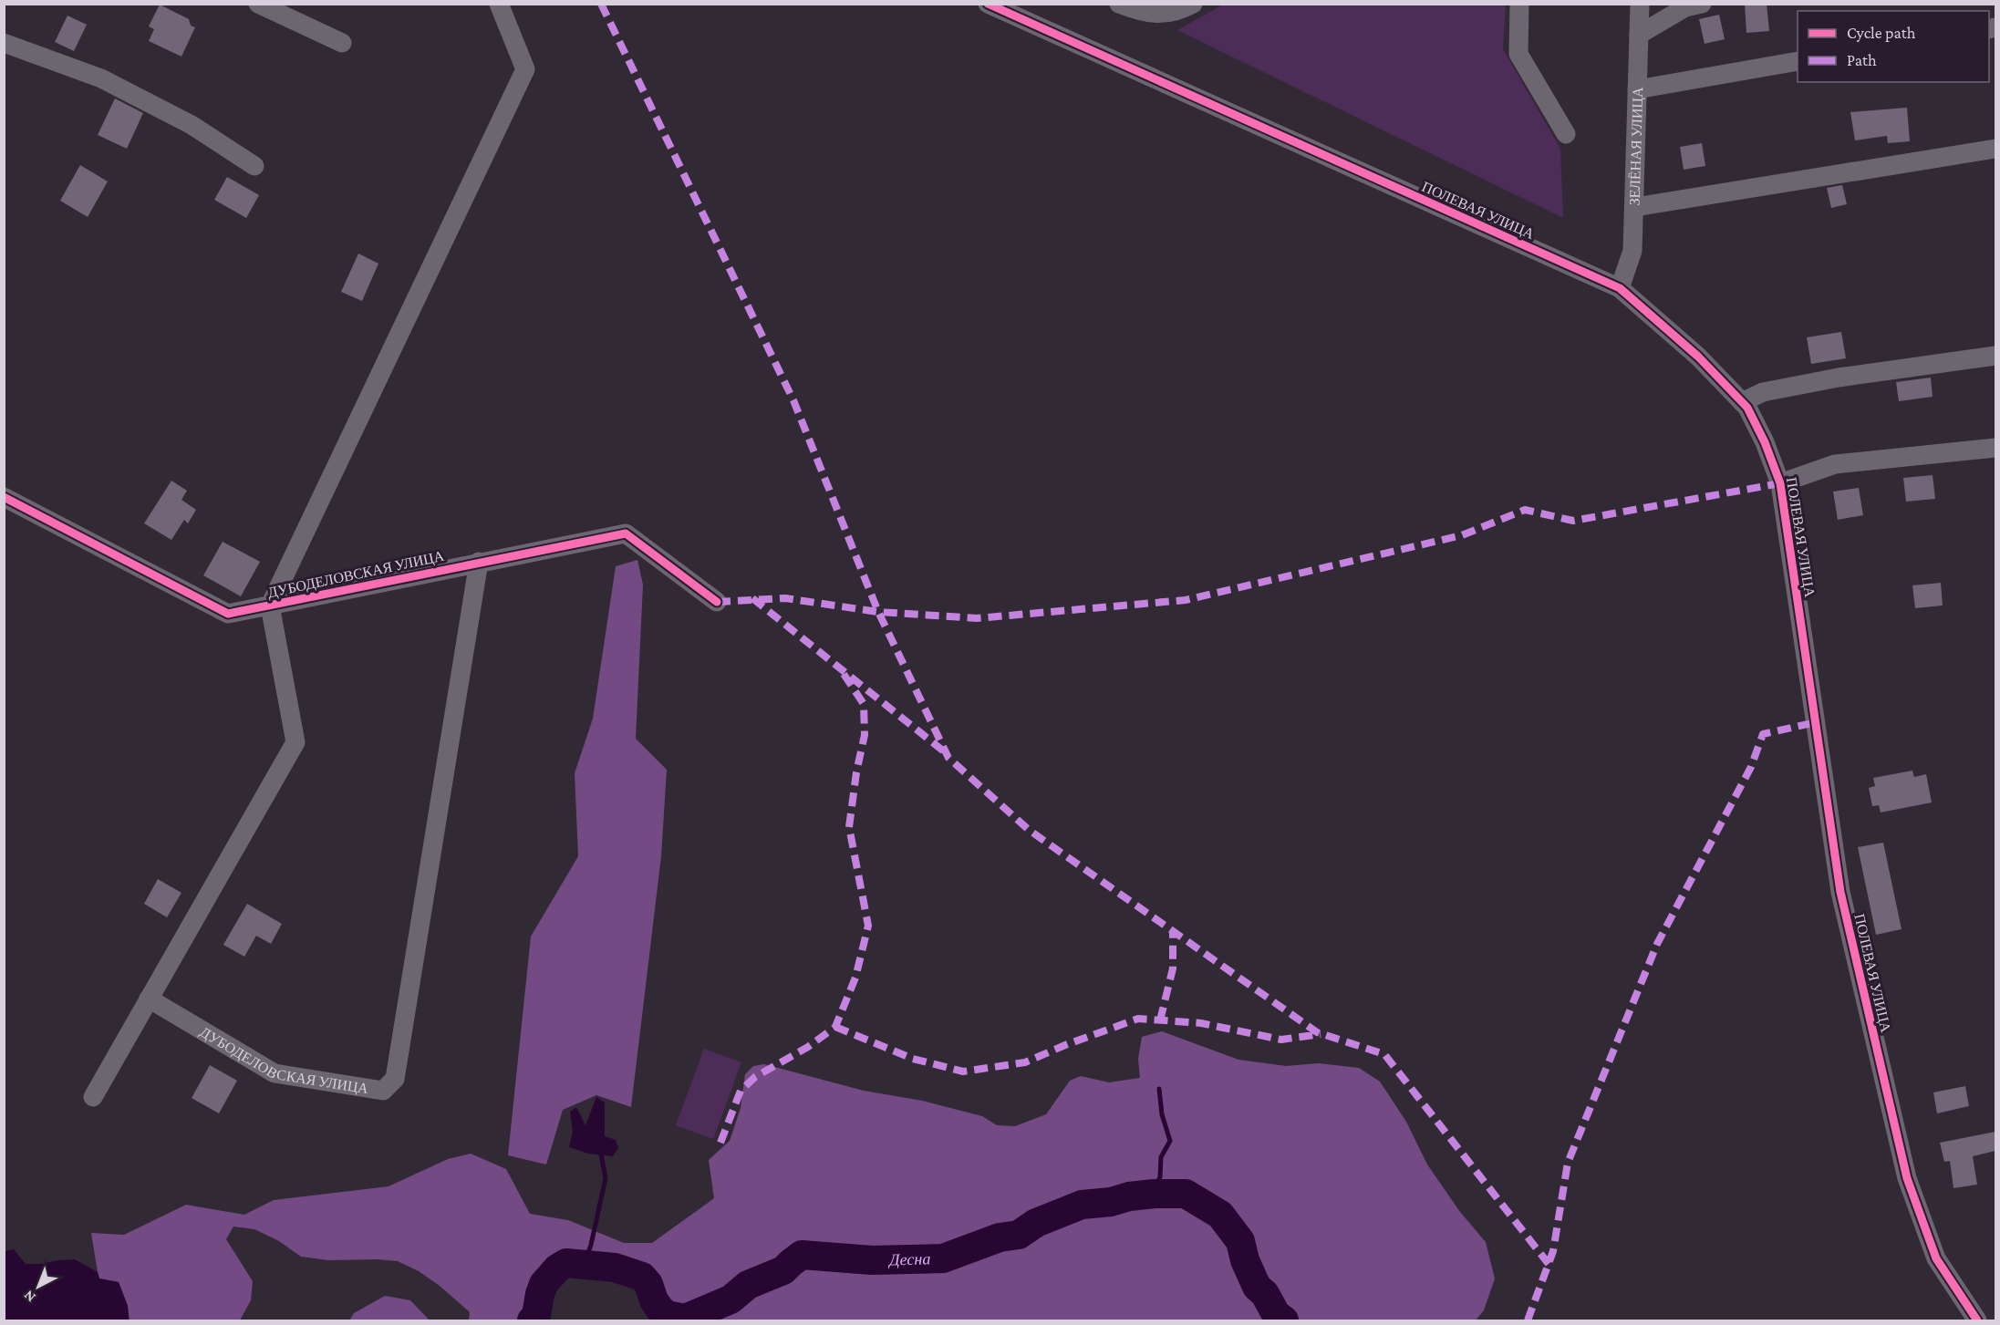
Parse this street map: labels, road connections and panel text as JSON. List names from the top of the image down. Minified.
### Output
{"streets":{"street":["ЗЕЛЁНАЯ УЛИЦА","ПОЛЕВАЯ УЛИЦА","ДУБОДЕЛОВСКАЯ УЛИЦА"]},"crossings":[["ЗЕЛЁНАЯ УЛИЦА","ПОЛЕВАЯ УЛИЦА"]],"water":["Десна"],"legend":["Cycle path","Path"],"north":"bottom left"}
